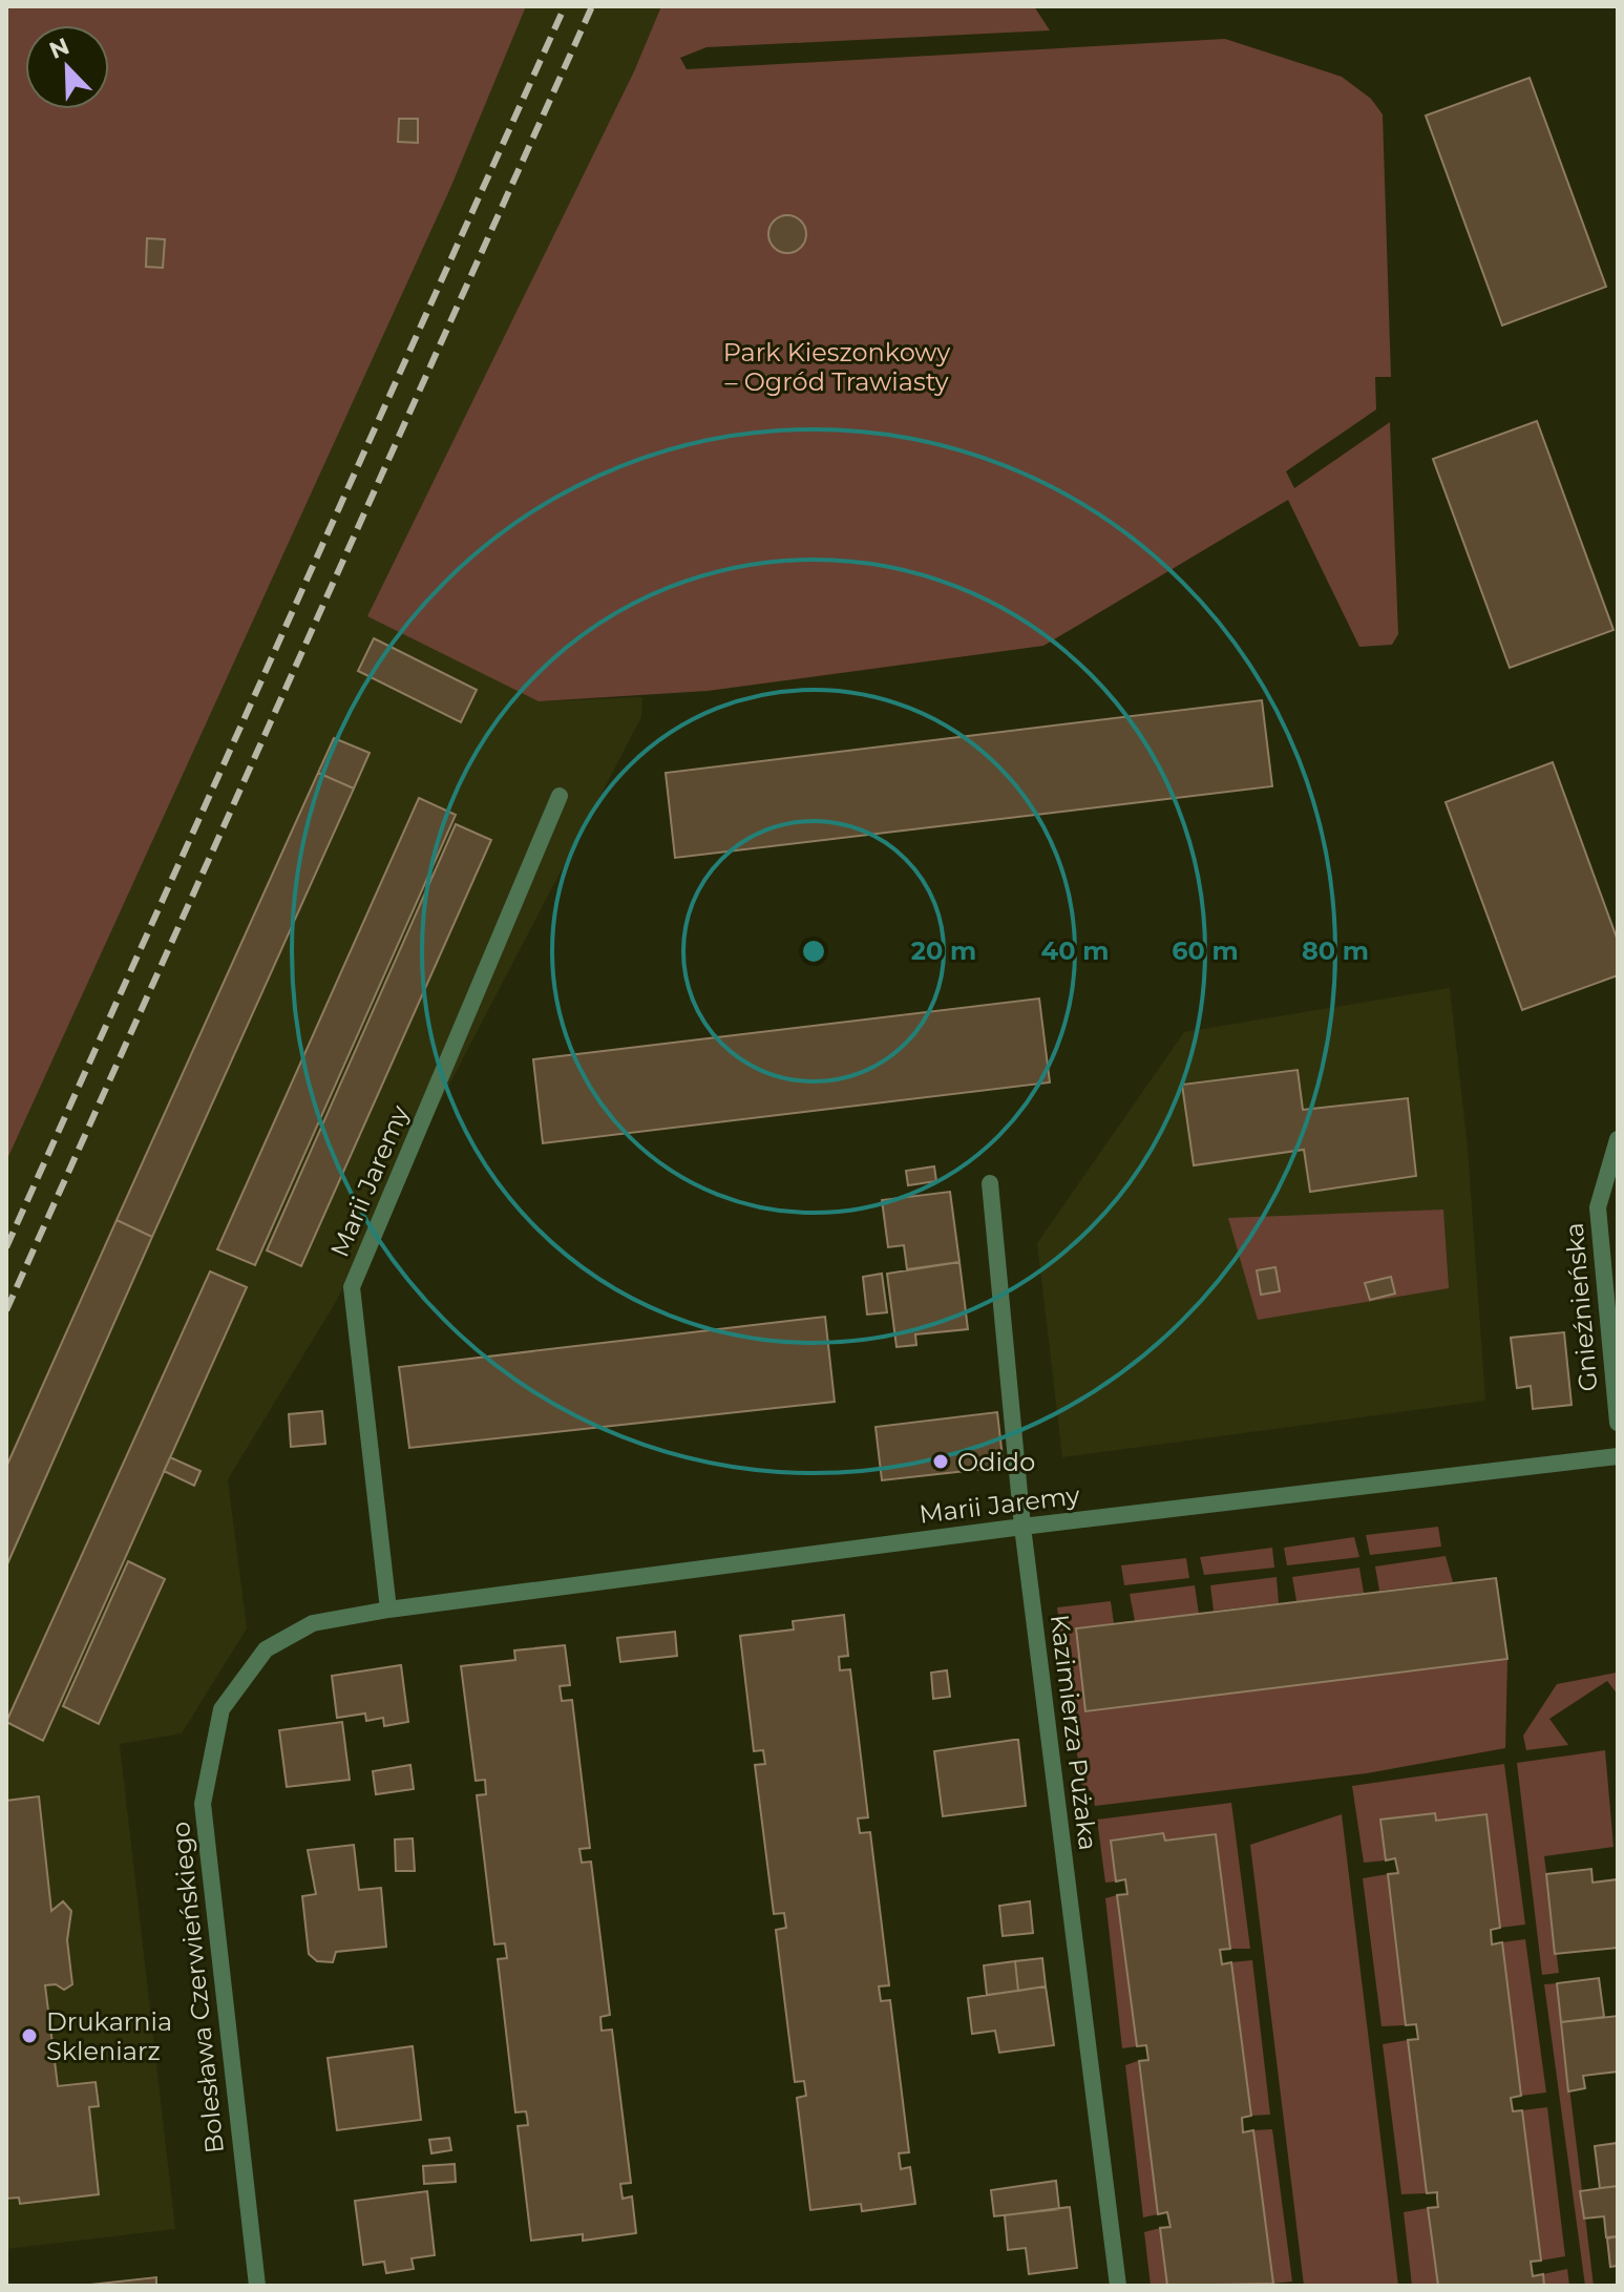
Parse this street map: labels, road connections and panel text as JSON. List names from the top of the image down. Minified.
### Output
{"streets":{"street":["Marii Jaremy","Gnieźnieńska","Kazimierza Pużaka","Bolesława Czerwieńskiego"]},"crossings":[["Marii Jaremy","Kazimierza Pużaka"],["Marii Jaremy","Bolesława Czerwieńskiego"]],"parks":["Park Kieszonkowy – Ogród Trawiasty"],"places":["Odido","Drukarnia Skleniarz"],"north":"top left","rings":["20 m","40 m","60 m","80 m"]}
